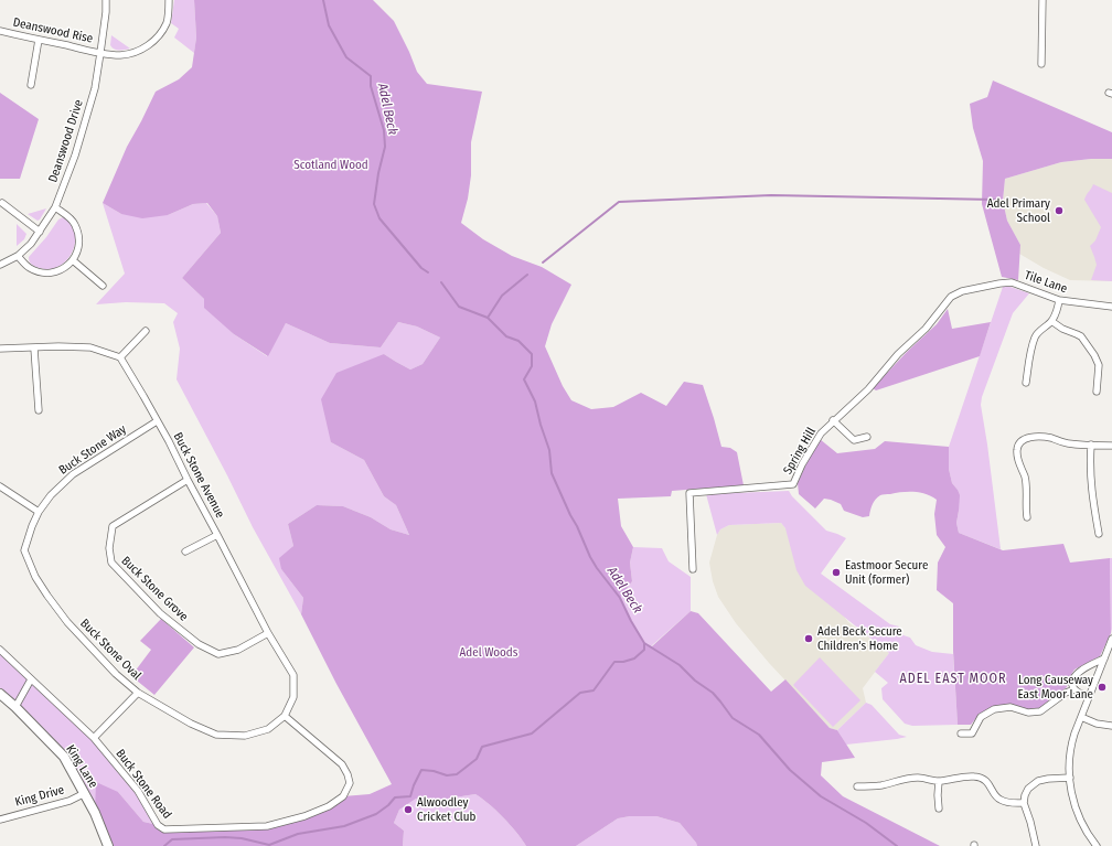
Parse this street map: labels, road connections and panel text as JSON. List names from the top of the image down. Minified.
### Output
{"streets":{"street":["Deanswood Rise","Deanswood Drive","Tile Lane","Buck Stone Way","Spring Hill","Buck Stone Avenue","Buck Stone Grove","Buck Stone Oval","King Lane","Buck Stone Road","King Drive"]},"crossings":[["Deanswood Rise","Deanswood Drive"],["Tile Lane","Spring Hill"],["Buck Stone Way","Buck Stone Avenue"],["Buck Stone Way","Buck Stone Oval"],["Buck Stone Avenue","Buck Stone Grove"],["Buck Stone Avenue","Buck Stone Oval"],["Buck Stone Avenue","Buck Stone Road"],["Buck Stone Oval","Buck Stone Road"],["King Lane","King Drive"]],"districts":["ADEL EAST MOOR"],"water":["Adel Beck"],"parks":["Scotland Wood","Adel Woods"],"places":["Adel Primary School","Eastmoor Secure Unit (former)","Adel Beck Secure Children's Home","Long Causeway East Moor Lane","Alwoodley Cricket Club"]}
